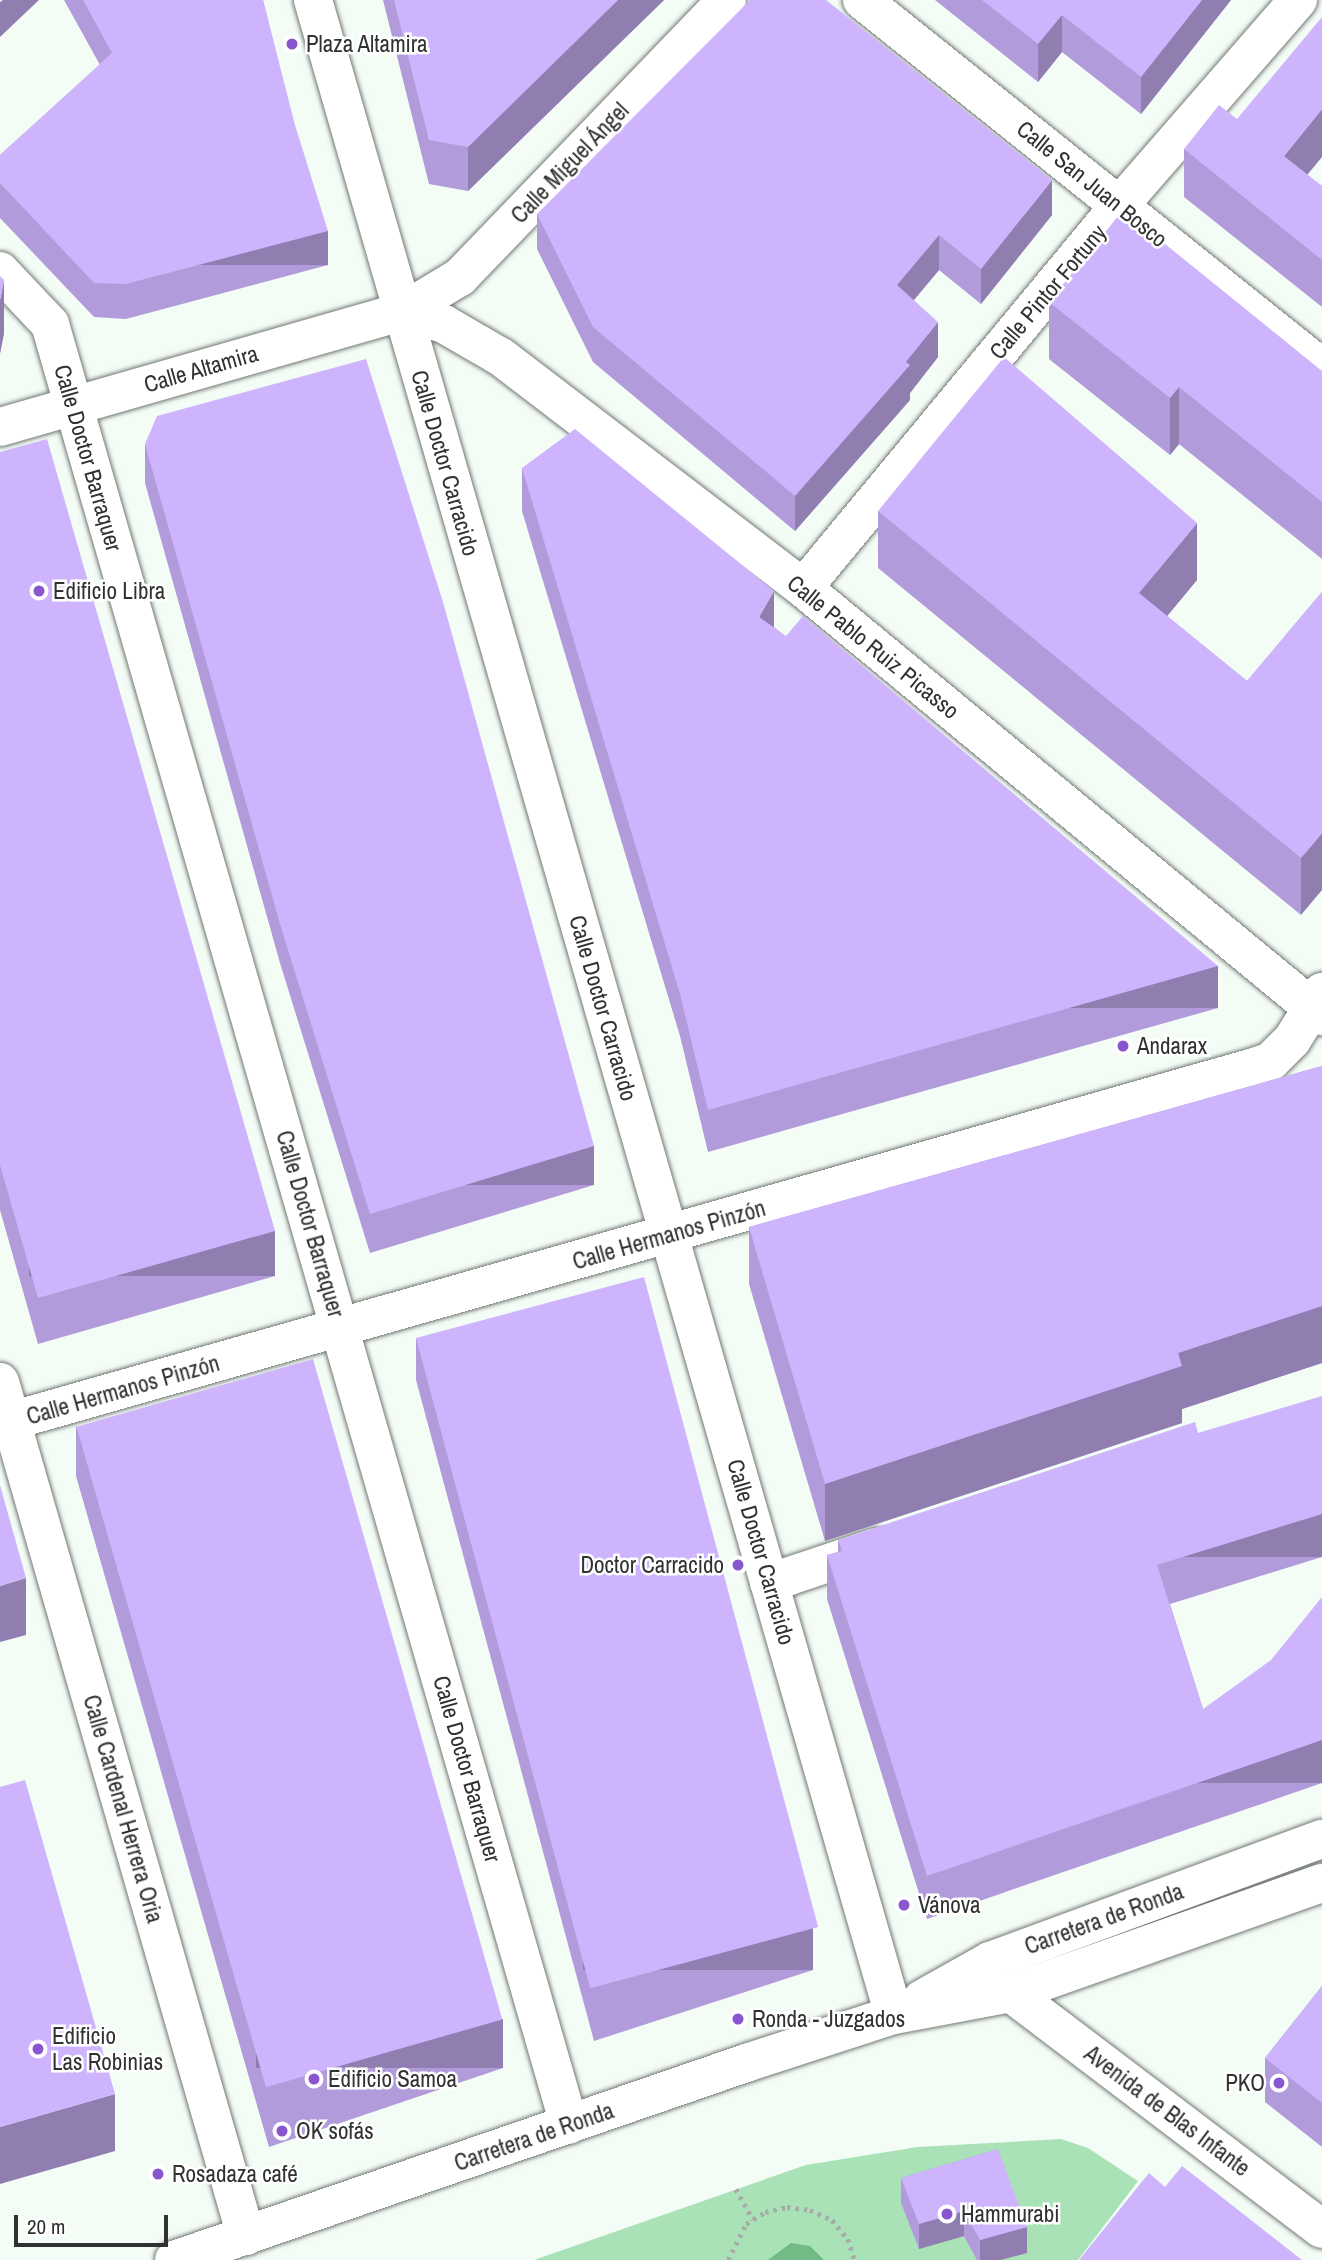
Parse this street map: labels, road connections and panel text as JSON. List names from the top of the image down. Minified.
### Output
{"streets":{"street":["Calle Miguel Ángel","Calle San Juan Bosco","Calle Pintor Fortuny","Calle Altamira","Calle Doctor Barraquer","Calle Doctor Carracido","Calle Pablo Ruiz Picasso","Calle Hermanos Pinzón","Calle Cardenal Herrera Oria","Carretera de Ronda","Avenida de Blas Infante"]},"crossings":[["Calle Miguel Ángel","Calle Altamira"],["Calle Miguel Ángel","Calle Doctor Carracido"],["Calle Miguel Ángel","Calle Pablo Ruiz Picasso"],["Calle San Juan Bosco","Calle Pintor Fortuny"],["Calle Pintor Fortuny","Calle Pablo Ruiz Picasso"],["Calle Altamira","Calle Doctor Barraquer"],["Calle Altamira","Calle Doctor Carracido"],["Calle Altamira","Calle Pablo Ruiz Picasso"],["Calle Doctor Barraquer","Calle Hermanos Pinzón"],["Calle Doctor Barraquer","Carretera de Ronda"],["Calle Doctor Carracido","Calle Pablo Ruiz Picasso"],["Calle Doctor Carracido","Calle Hermanos Pinzón"],["Calle Doctor Carracido","Carretera de Ronda"],["Calle Pablo Ruiz Picasso","Calle Hermanos Pinzón"],["Calle Hermanos Pinzón","Calle Cardenal Herrera Oria"],["Calle Cardenal Herrera Oria","Carretera de Ronda"],["Carretera de Ronda","Avenida de Blas Infante"]],"places":["Plaza Altamira","Edificio Libra","Andarax","Doctor Carracido","Vánova","Ronda - Juzgados","Edificio Las Robinias","Edificio Samoa","PKO","OK sofás","Rosadaza café","Hammurabi"],"scale_bar":"20 m"}
